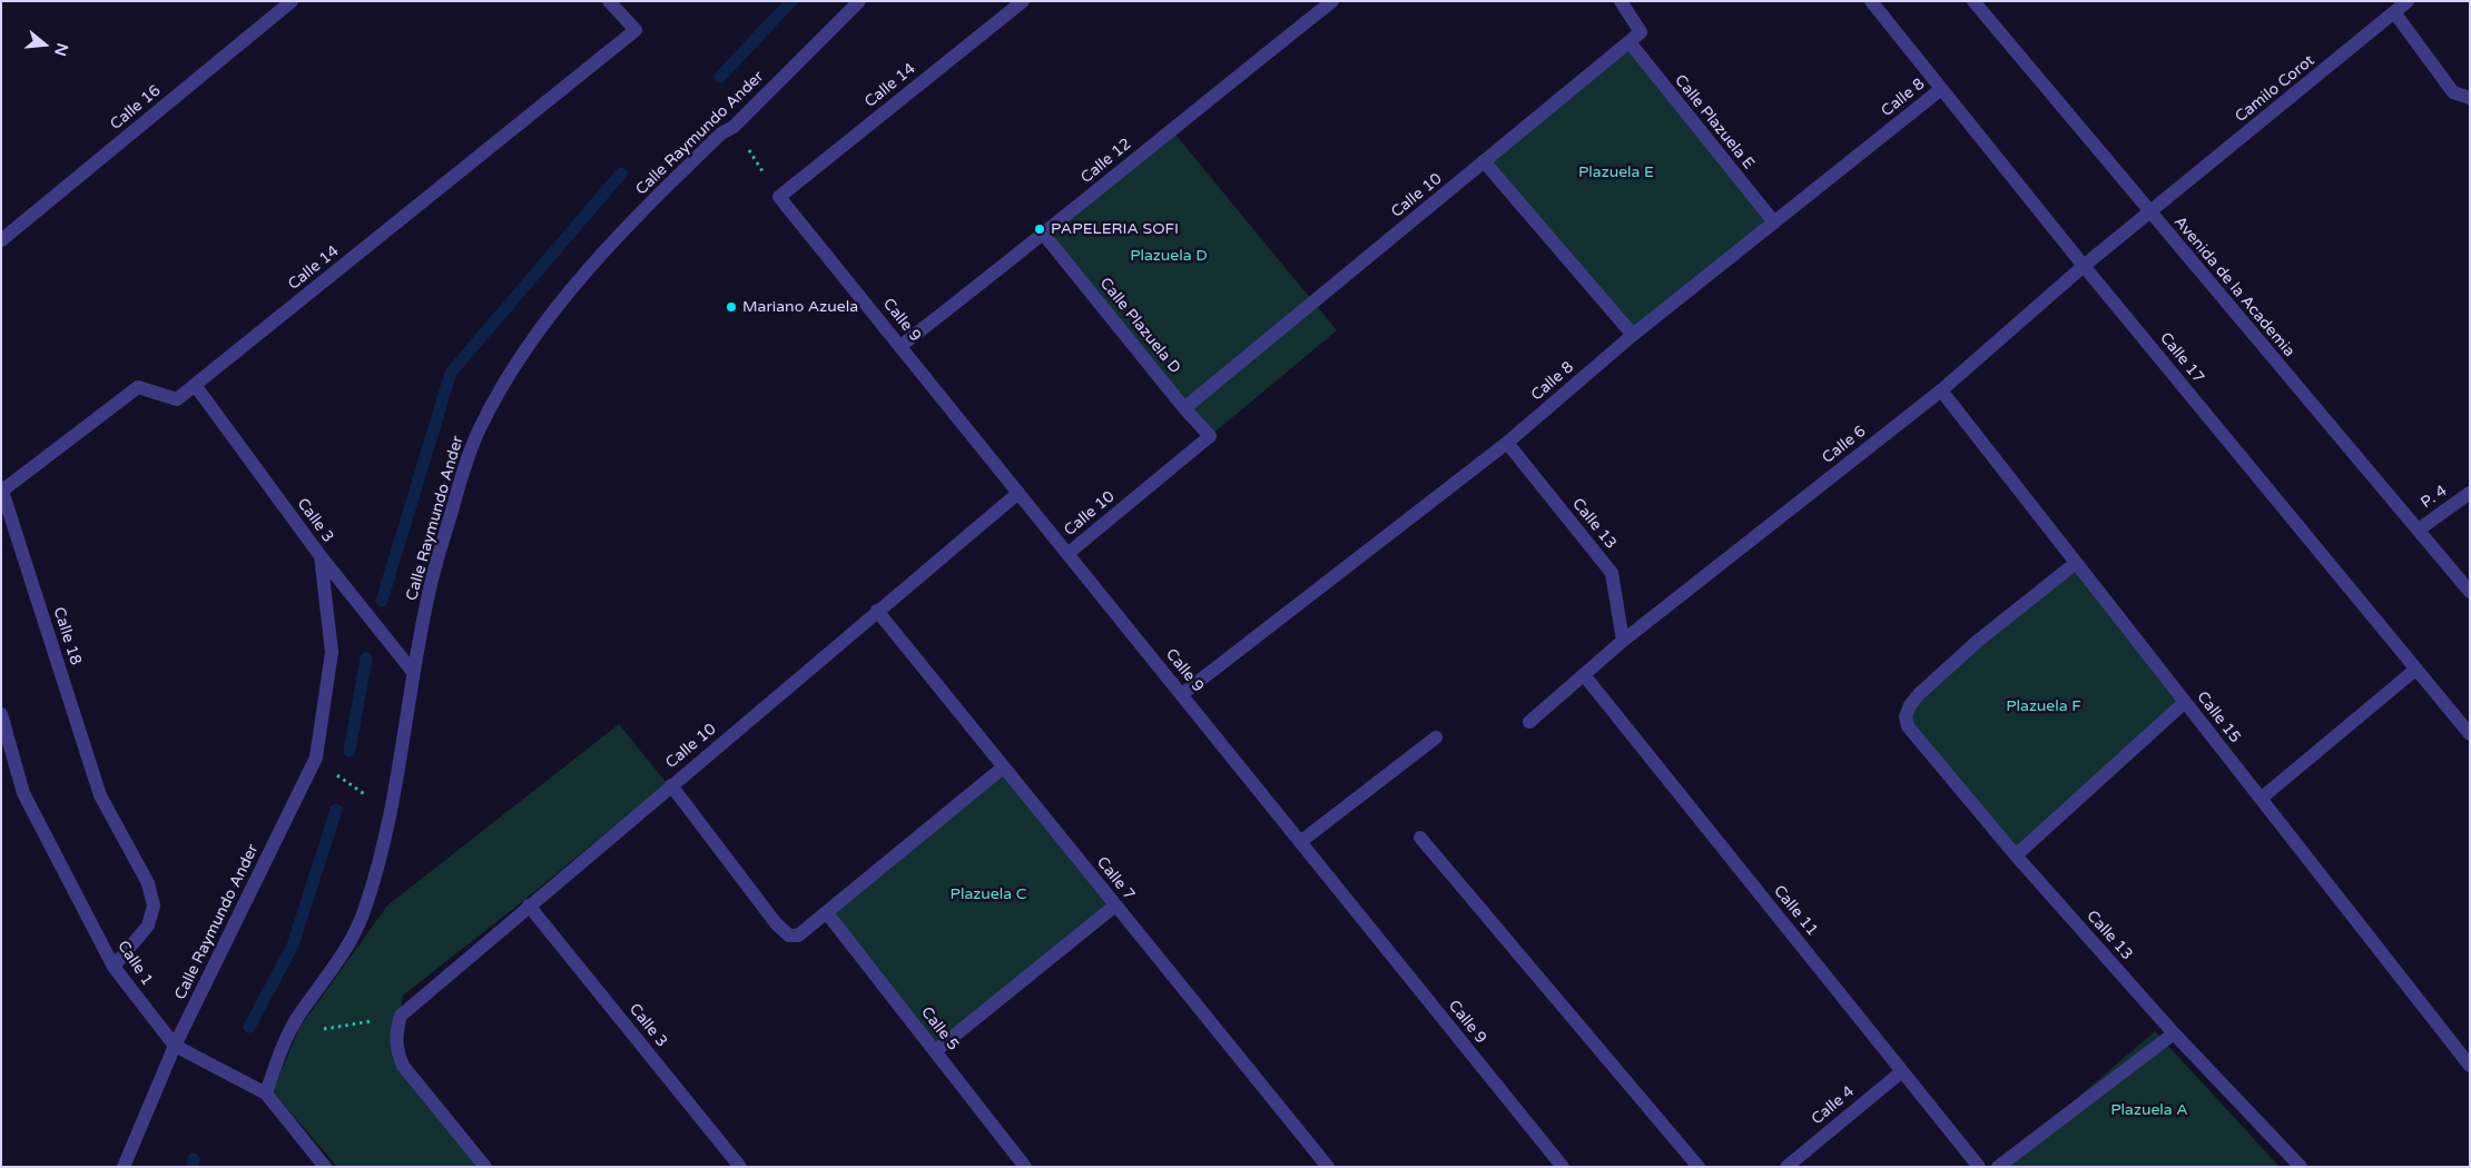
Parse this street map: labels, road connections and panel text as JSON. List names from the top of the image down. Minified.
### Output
{"streets":{"street":["Calle 14","Camilo Corot","Calle 8","Calle 16","Calle Plazuela E","Calle Raymundo Ander","Calle 12","Calle 10","Avenida de la Academia","Calle 9","Calle Plazuela D","Calle 17","Calle 6","P. 4","Calle 3","Calle 13","Calle 18","Calle 15","Calle 7","Calle 11","Calle 1","Calle 5","Calle 4"]},"crossings":[["Calle 14","Calle 9"],["Calle 14","Calle 3"],["Calle 14","Calle 18"],["Camilo Corot","Calle 6"],["Calle 8","Calle Plazuela E"],["Calle 8","Calle 9"],["Calle 8","Calle 17"],["Calle 8","Calle 13"],["Calle Plazuela E","Calle 10"],["Calle Raymundo Ander","Calle 3"],["Calle Raymundo Ander","Calle 1"],["Calle 12","Calle 9"],["Calle 12","Calle Plazuela D"],["Calle 10","Calle 9"],["Calle 10","Calle Plazuela D"],["Calle 10","Calle 3"],["Calle 10","Calle 7"],["Avenida de la Academia","Calle 6"],["Avenida de la Academia","P. 4"],["Calle 17","Calle 6"],["Calle 6","Calle 13"],["Calle 6","Calle 15"],["Calle 6","Calle 11"],["Calle 13","Calle 15"],["Calle 18","Calle 1"],["Calle 11","Calle 4"]],"parks":["Plazuela E","Plazuela D","Plazuela F","Plazuela C","Plazuela A"],"places":["PAPELERIA SOFI","Mariano Azuela"],"north":"right"}
